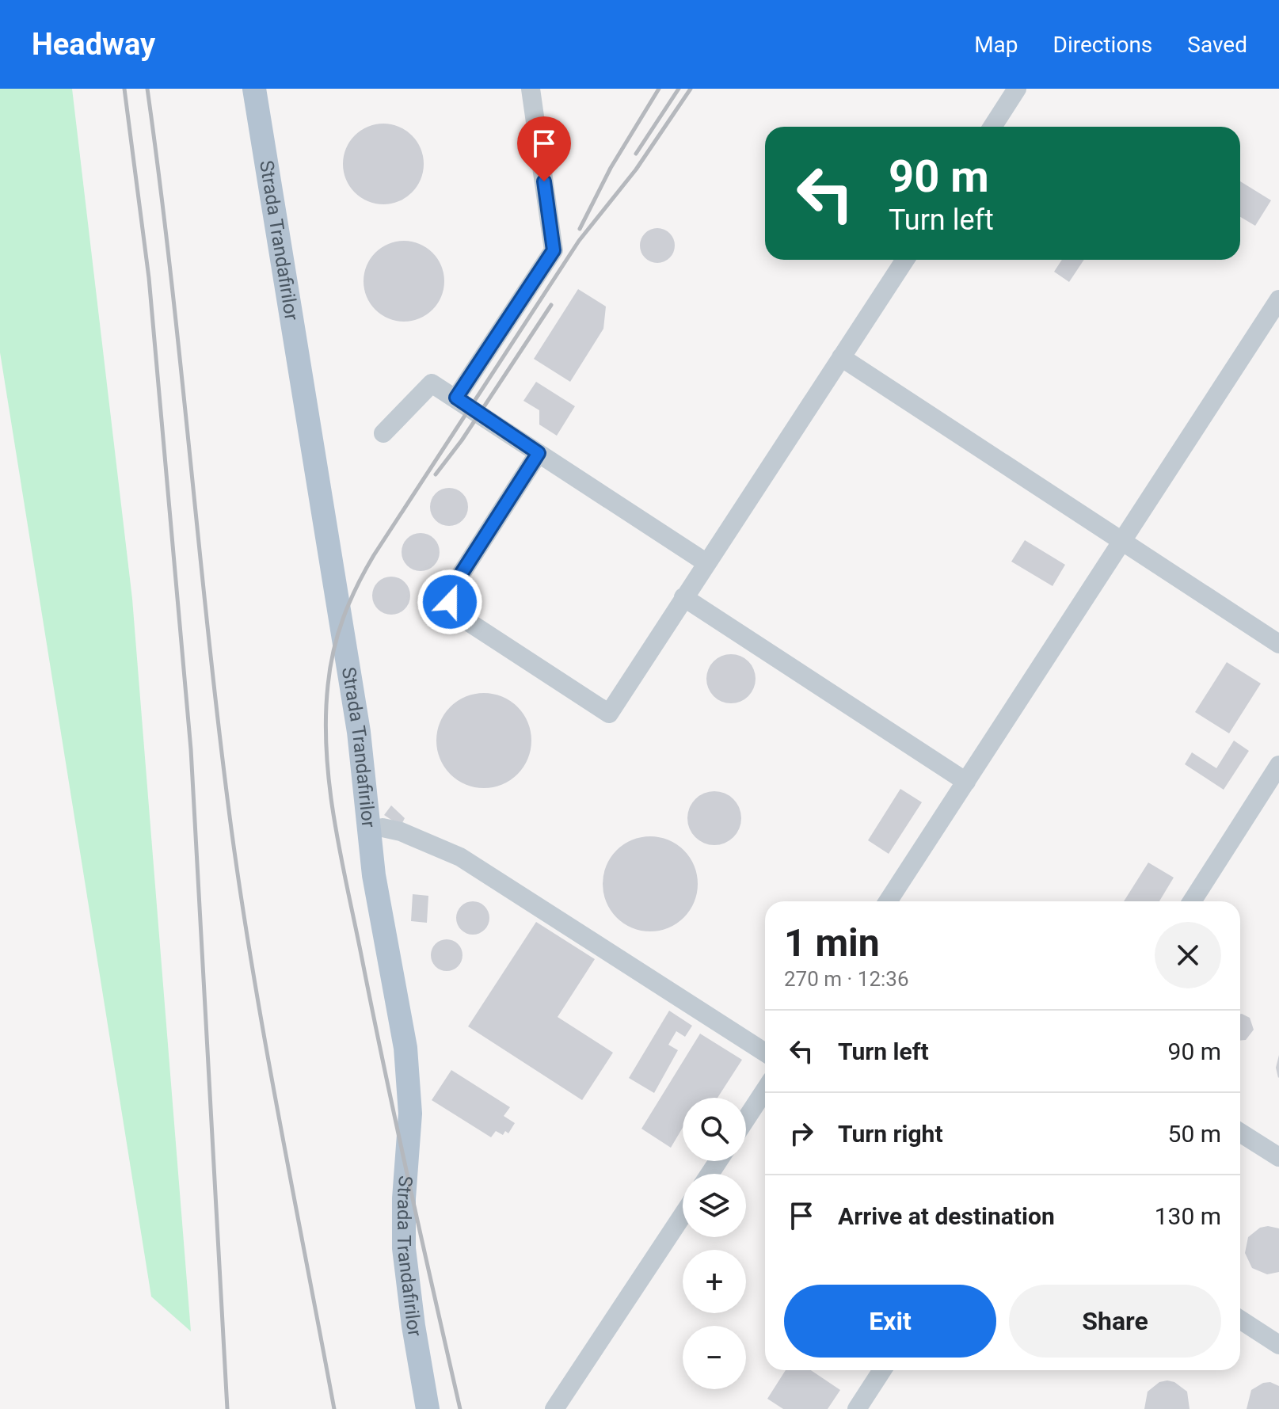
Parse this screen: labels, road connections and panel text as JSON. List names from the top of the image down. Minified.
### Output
{"streets":{"main road":["Strada Trandafirilor"]},"page":{"header":"Headway","nav":["Map","Directions","Saved"],"turn":["90 m","Turn left"],"heading":["1 min","270 m · 12:36"],"list":[{"name":"Turn left","value":"90 m"},{"name":"Turn right","value":"50 m"},{"name":"Arrive at destination","value":"130 m"}],"map_buttons":["+","−"],"buttons":["Exit","Share"]}}
